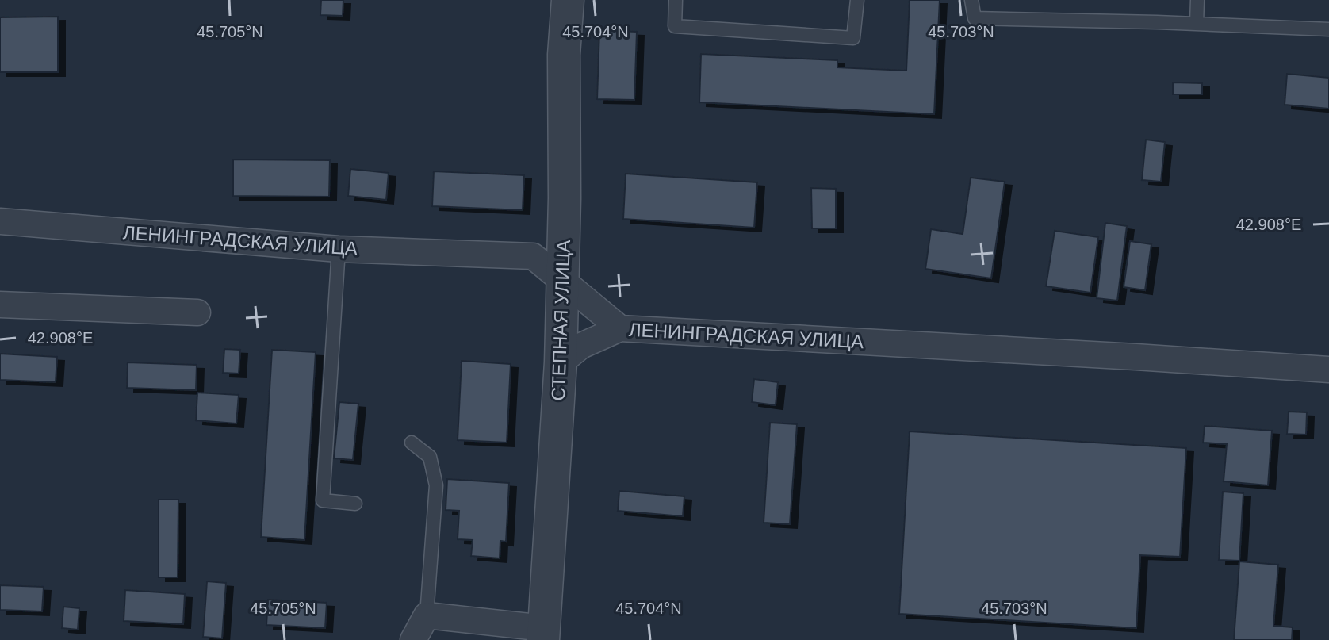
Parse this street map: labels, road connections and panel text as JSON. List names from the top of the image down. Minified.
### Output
{"streets":{"street":["ЛЕНИНГРАДСКАЯ УЛИЦА","СТЕПНАЯ УЛИЦА"]},"crossings":[["ЛЕНИНГРАДСКАЯ УЛИЦА","СТЕПНАЯ УЛИЦА"]],"coordinates":["45.705°N","45.704°N","45.703°N","42.908°E"]}
